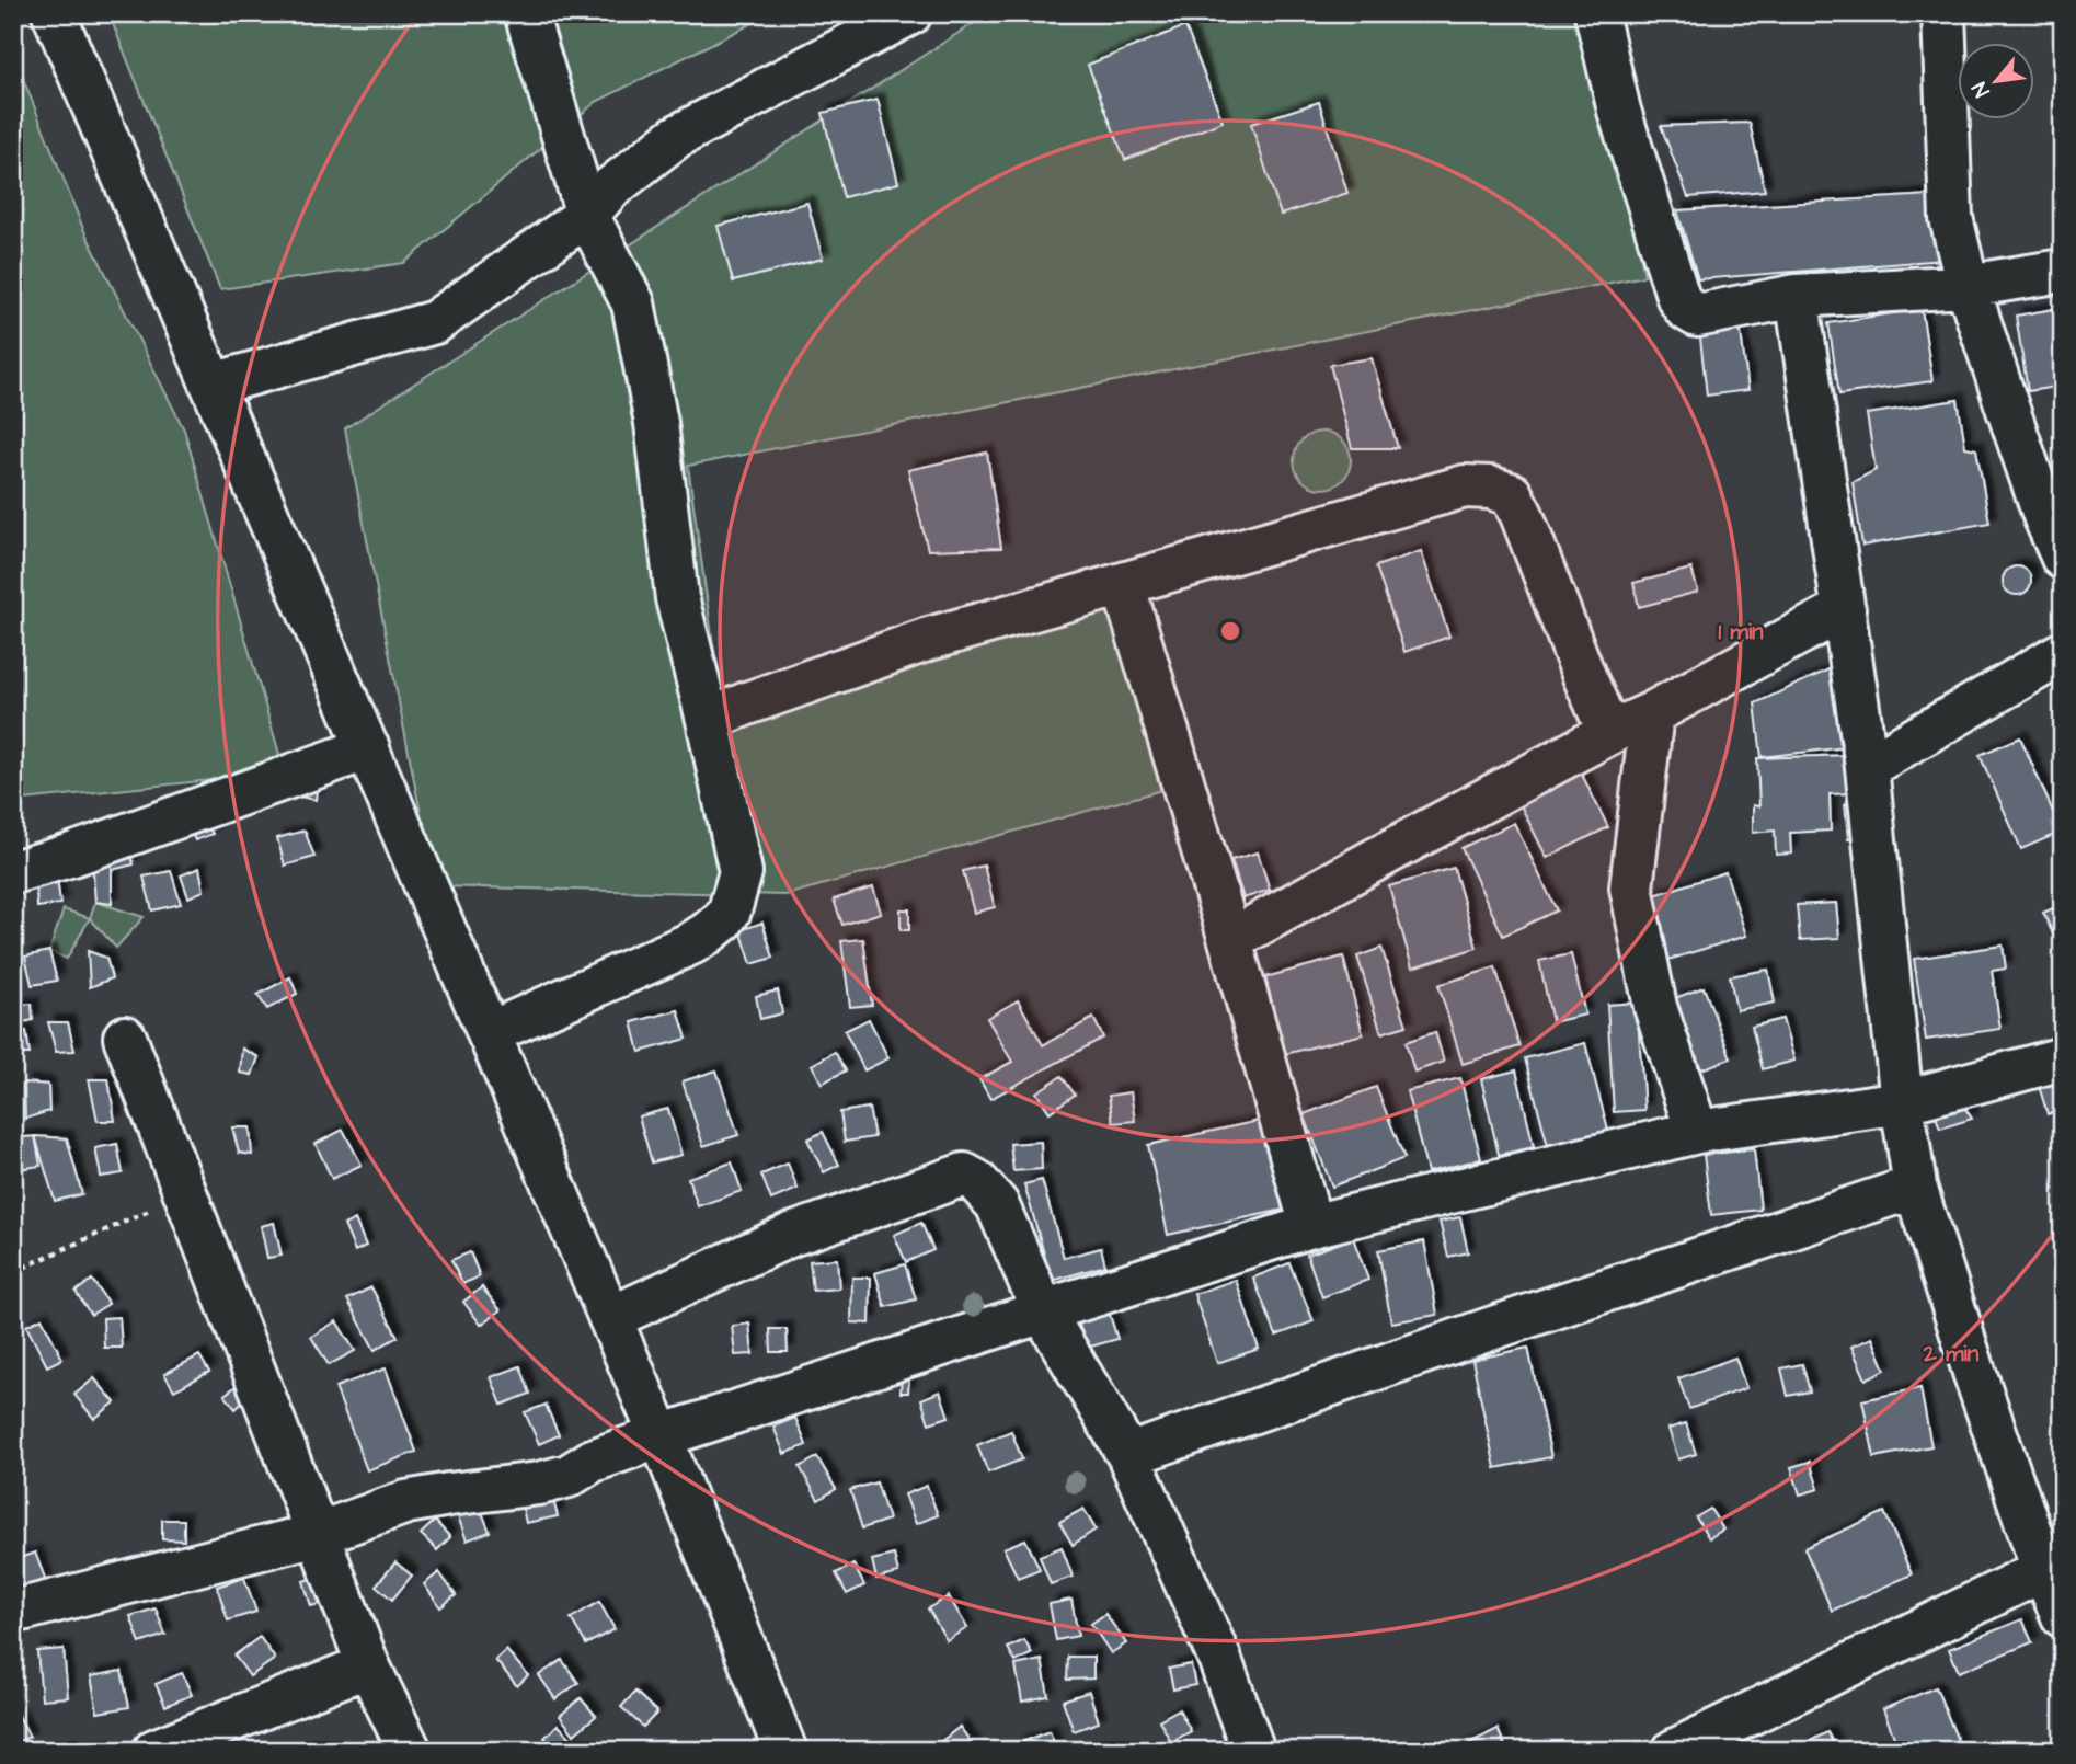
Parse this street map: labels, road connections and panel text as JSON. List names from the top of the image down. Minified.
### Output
{"north":"bottom left","rings":["1 min","2 min"]}
